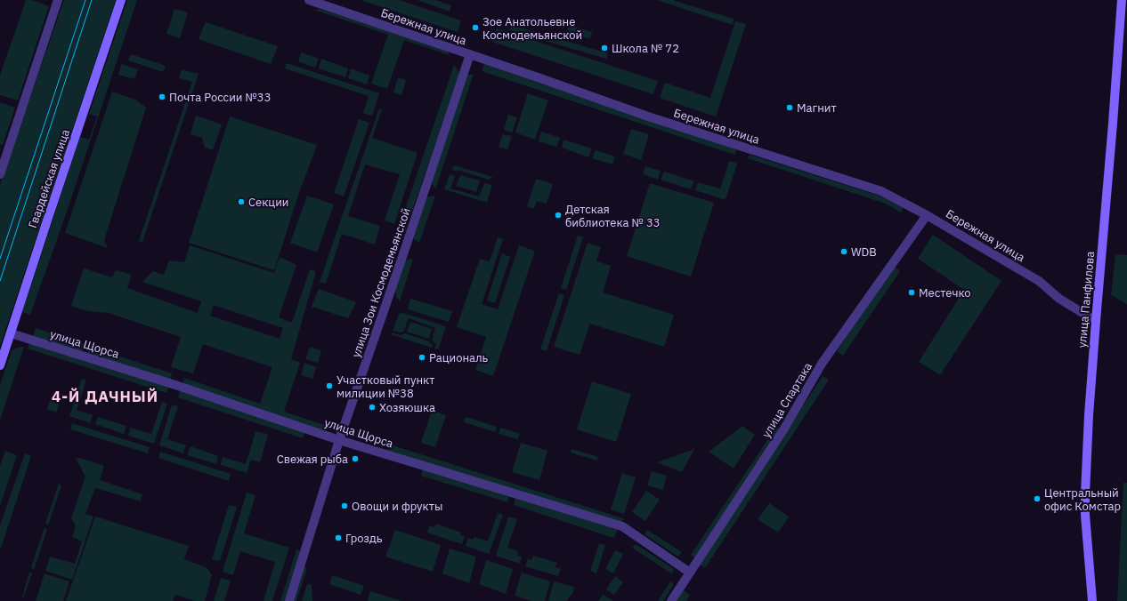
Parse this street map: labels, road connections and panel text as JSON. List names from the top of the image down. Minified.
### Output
{"streets":{"main road":["Гвардейская улица","улица Панфилова"],"street":["Бережная улица","улица Зои Космодемьянской","улица Щорса","улица Спартака"]},"crossings":[["Бережная улица","улица Зои Космодемьянской"],["Бережная улица","улица Панфилова"],["Бережная улица","улица Спартака"],["Гвардейская улица","улица Щорса"],["улица Зои Космодемьянской","улица Щорса"],["улица Щорса","улица Спартака"]],"districts":["4-Й ДАЧНЫЙ"],"places":["Зое Анатольевне Космодемьянской","Школа № 72","Почта России №33","Магнит","Секции","Детская библиотека № 33","WDB","Местечко","Рациональ","Участковый пункт милиции №38","Хозяюшка","Свежая рыба","Центральный офис Комстар","Овощи и фрукты","Гроздь"]}
